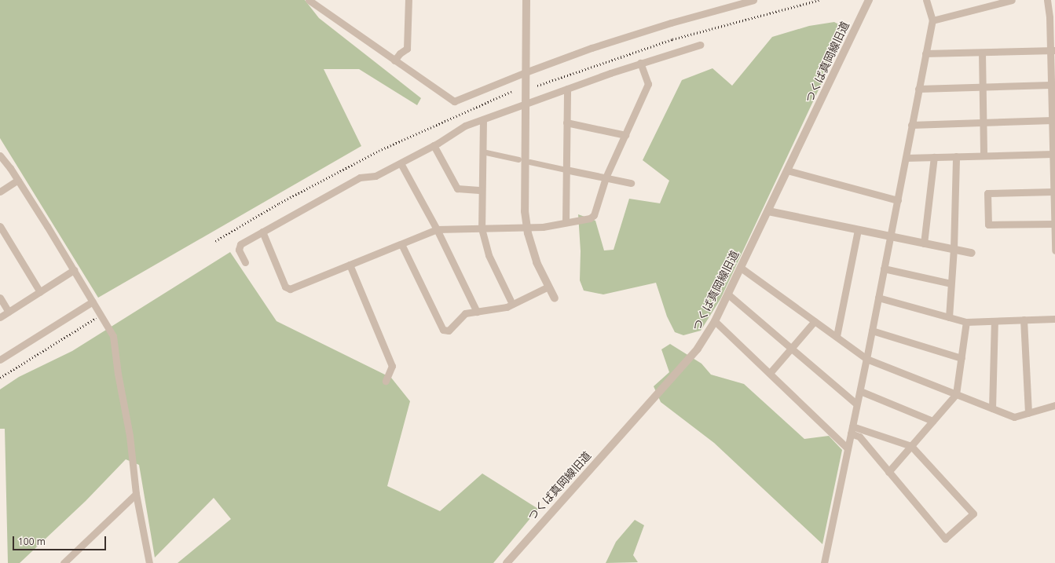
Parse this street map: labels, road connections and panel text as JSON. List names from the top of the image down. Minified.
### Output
{"streets":{"street":["つくば真岡線旧道"]},"scale_bar":"100 m"}
